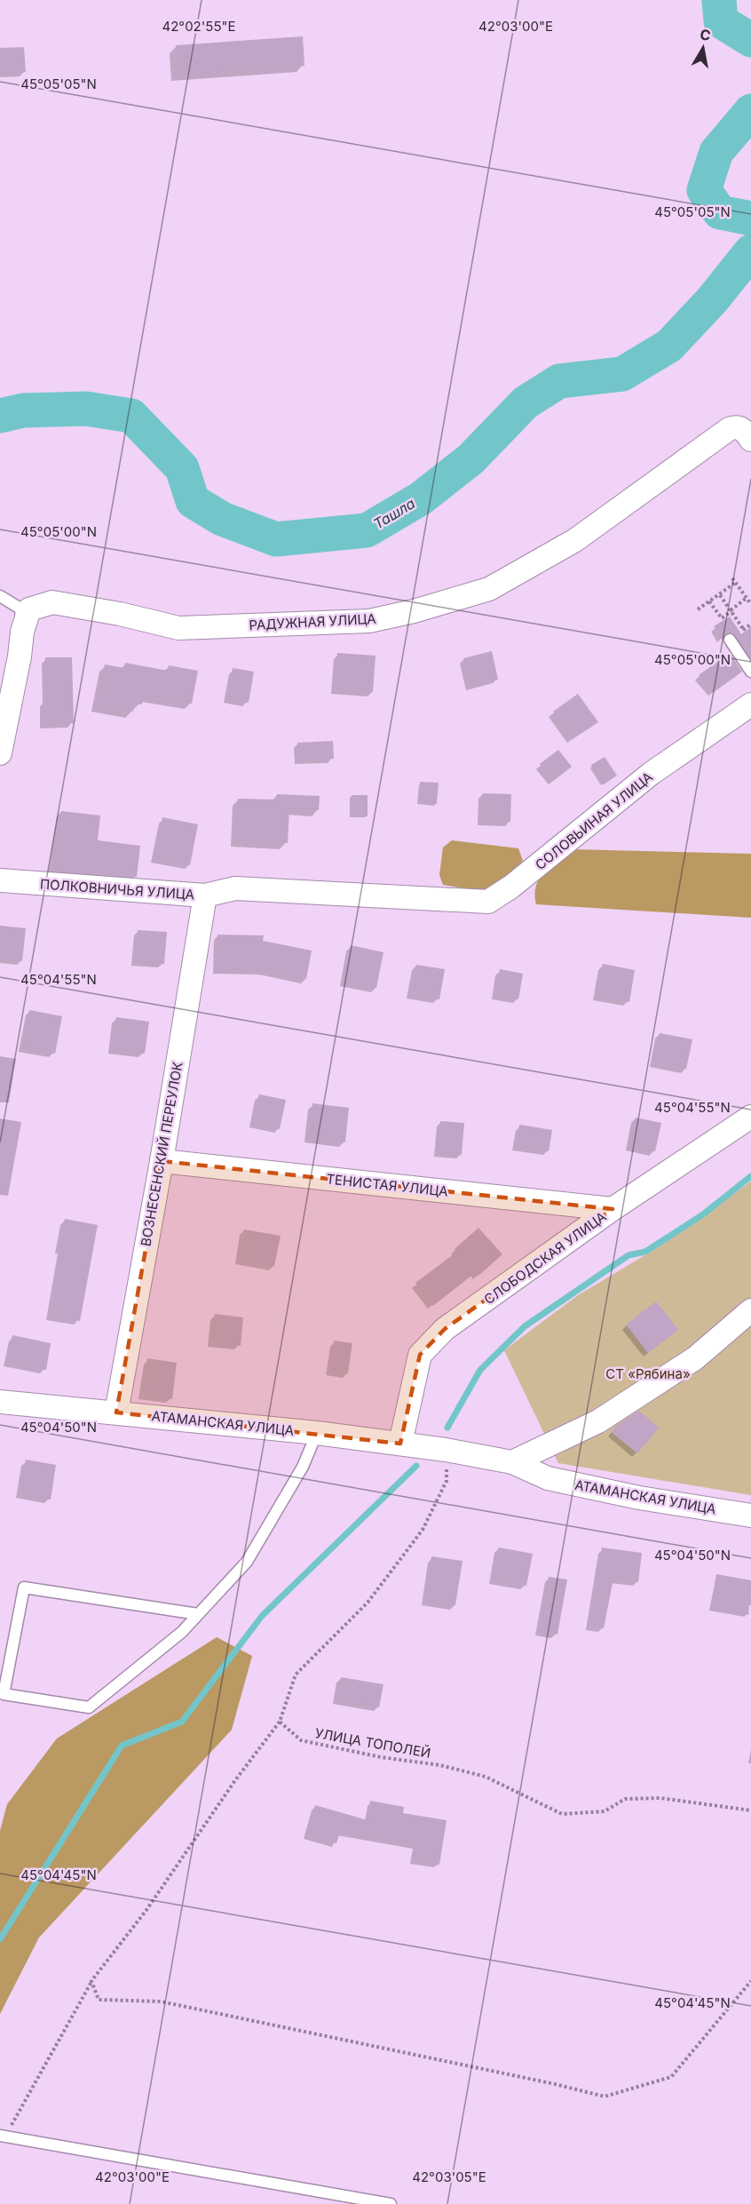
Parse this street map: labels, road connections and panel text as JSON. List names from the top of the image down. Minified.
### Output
{"streets":{"street":["РАДУЖНАЯ УЛИЦА","СОЛОВЬИНАЯ УЛИЦА","ПОЛКОВНИЧЬЯ УЛИЦА","ВОЗНЕСЕНСКИЙ ПЕРЕУЛОК","ТЕНИСТАЯ УЛИЦА","СЛОБОДСКАЯ УЛИЦА","АТАМАНСКАЯ УЛИЦА"],"path":["УЛИЦА ТОПОЛЕЙ"]},"crossings":[["СОЛОВЬИНАЯ УЛИЦА","ПОЛКОВНИЧЬЯ УЛИЦА"],["ПОЛКОВНИЧЬЯ УЛИЦА","ВОЗНЕСЕНСКИЙ ПЕРЕУЛОК"],["ВОЗНЕСЕНСКИЙ ПЕРЕУЛОК","ТЕНИСТАЯ УЛИЦА"],["ВОЗНЕСЕНСКИЙ ПЕРЕУЛОК","АТАМАНСКАЯ УЛИЦА"],["ТЕНИСТАЯ УЛИЦА","СЛОБОДСКАЯ УЛИЦА"],["СЛОБОДСКАЯ УЛИЦА","АТАМАНСКАЯ УЛИЦА"]],"water":["Ташла"],"parks":["СТ «Рябина»"],"north":"top","coordinates":["42°03'00\"E","42°02'55\"E","45°05'05\"N","45°05'00\"N","45°04'55\"N","45°04'50\"N","45°04'45\"N","42°03'05\"E"]}
